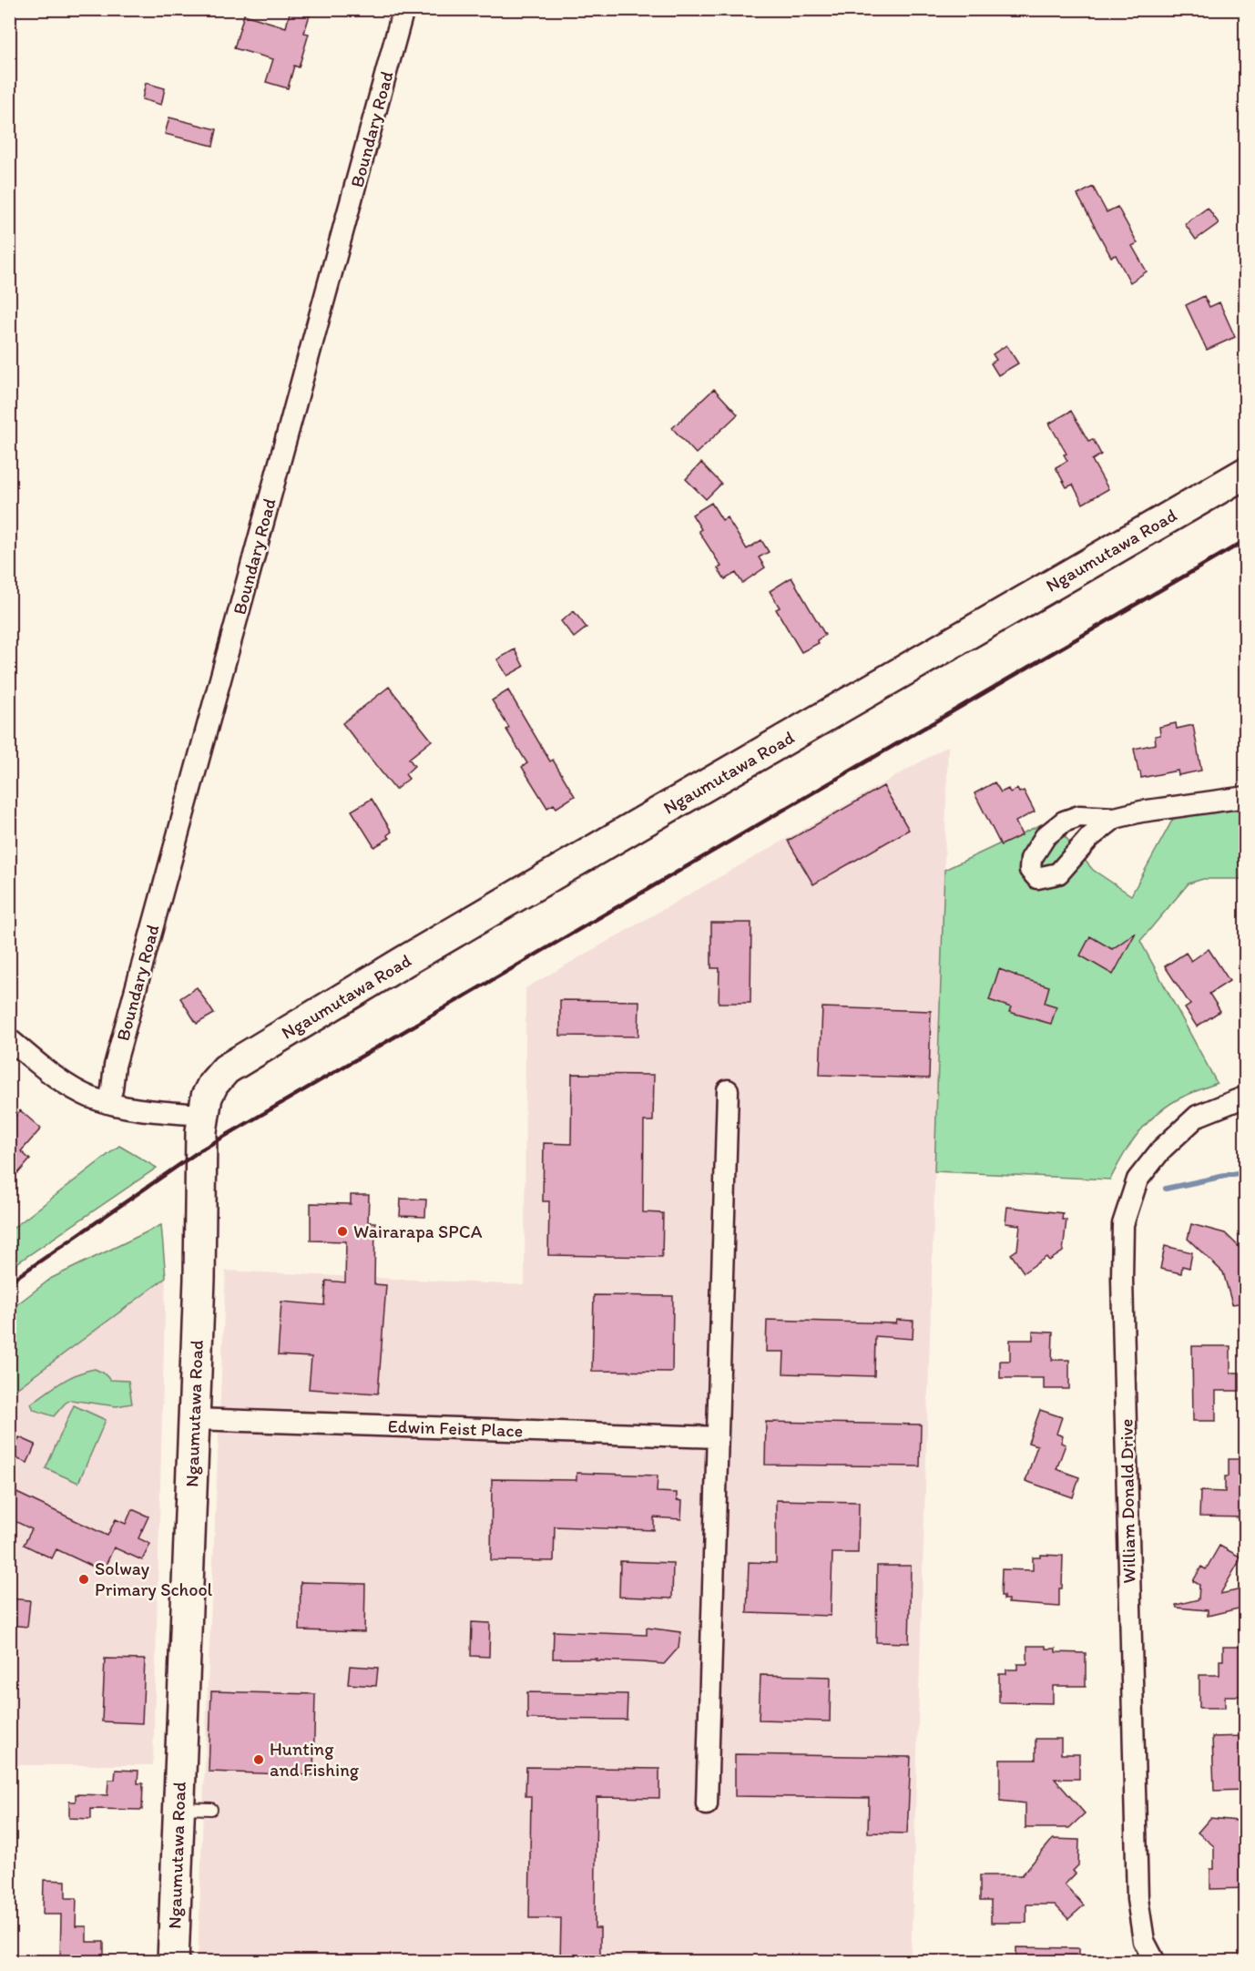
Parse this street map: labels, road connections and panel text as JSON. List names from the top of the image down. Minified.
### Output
{"streets":{"main road":["Ngaumutawa Road"],"street":["Boundary Road","Edwin Feist Place","William Donald Drive"]},"crossings":[["Ngaumutawa Road","Edwin Feist Place"]],"places":["Wairarapa SPCA","Solway Primary School","Hunting and Fishing"]}
